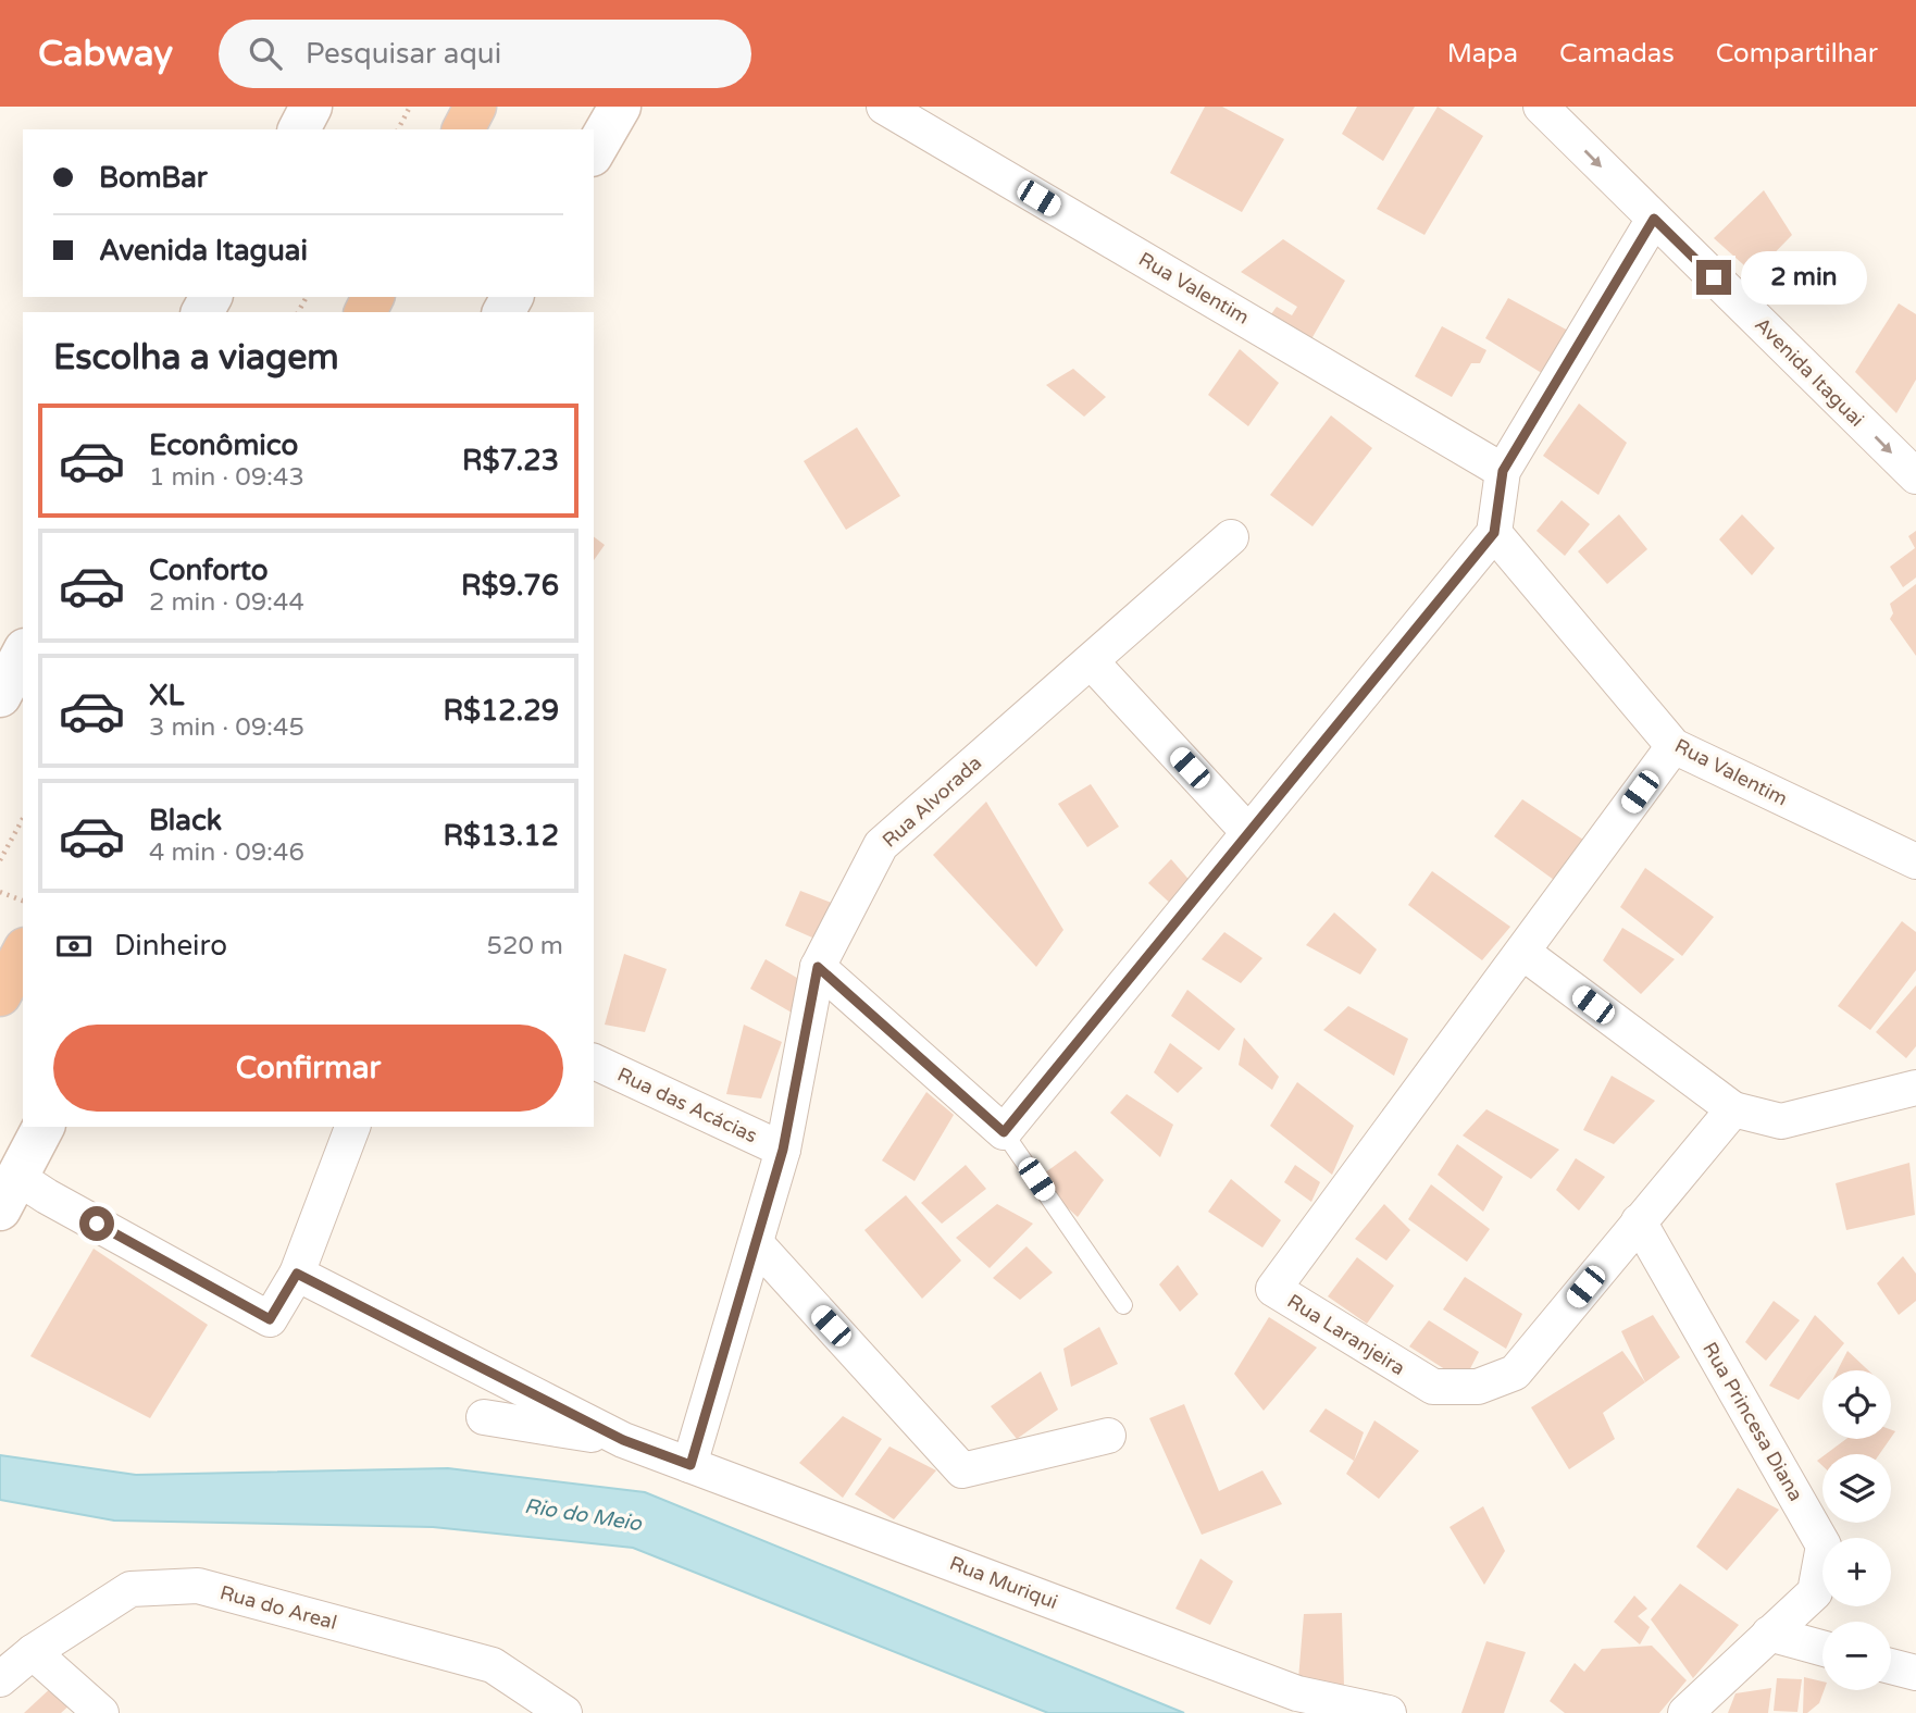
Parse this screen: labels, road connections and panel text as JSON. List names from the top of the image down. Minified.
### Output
{"streets":{"street":["Rua Valentim","Avenida Itaguai","Rua Alvorada","Rua das Acácias","Rua Laranjeira","Rua Princesa Diana","Rua Muriqui","Rua do Areal"]},"crossings":[["Rua Valentim","Rua Laranjeira"],["Rua Alvorada","Rua das Acácias"],["Rua Alvorada","Rua Muriqui"],["Rua Laranjeira","Rua Princesa Diana"]],"one_way":["Avenida Itaguai"],"water":["Rio do Meio"],"page":{"header":"Cabway","search":"Pesquisar aqui","nav":["Mapa","Camadas","Compartilhar"],"banner":["BomBar","Avenida Itaguai"],"bubble":"2 min","heading":"Escolha a viagem","list":[{"name":"Econômico","note":"1 min · 09:43","value":"R$7.23"},{"name":"Conforto","note":"2 min · 09:44","value":"R$9.76"},{"name":"XL","note":"3 min · 09:45","value":"R$12.29"},{"name":"Black","note":"4 min · 09:46","value":"R$13.12"}],"pay":["Dinheiro","520 m"],"buttons":"Confirmar","map_buttons":["+","−"]}}
